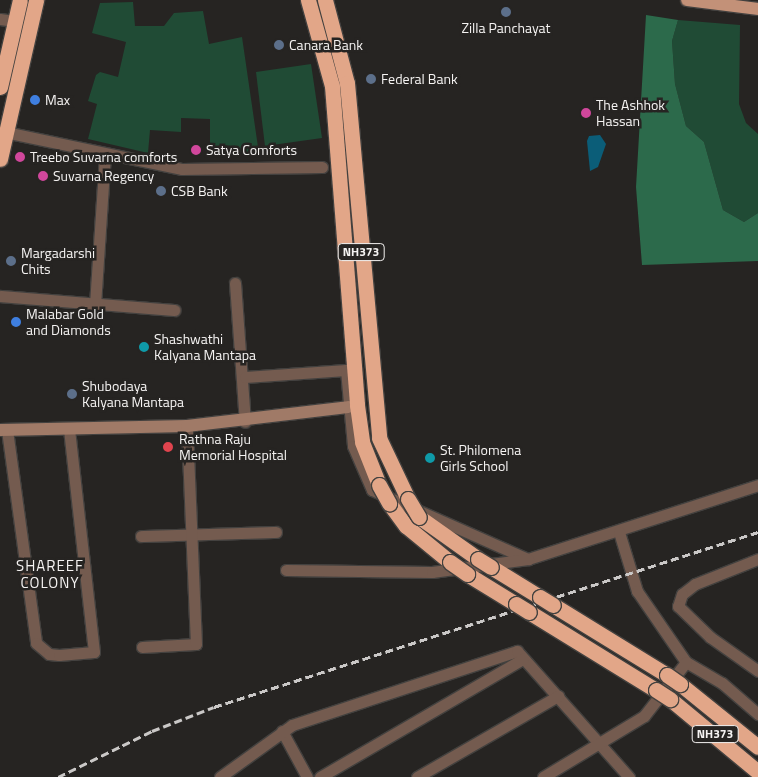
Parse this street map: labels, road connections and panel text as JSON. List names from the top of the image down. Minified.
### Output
{"streets":{"highway":["NH373"]},"districts":["SHAREEF COLONY"],"places":["Zilla Panchayat","Canara Bank","Federal Bank","Max","The Ashhok Hassan","Satya Comforts","Treebo Suvarna comforts","Suvarna Regency","CSB Bank","Margadarshi Chits","Malabar Gold and Diamonds","Shashwathi Kalyana Mantapa","Shubodaya Kalyana Mantapa","Rathna Raju Memorial Hospital","St. Philomena Girls School"]}
